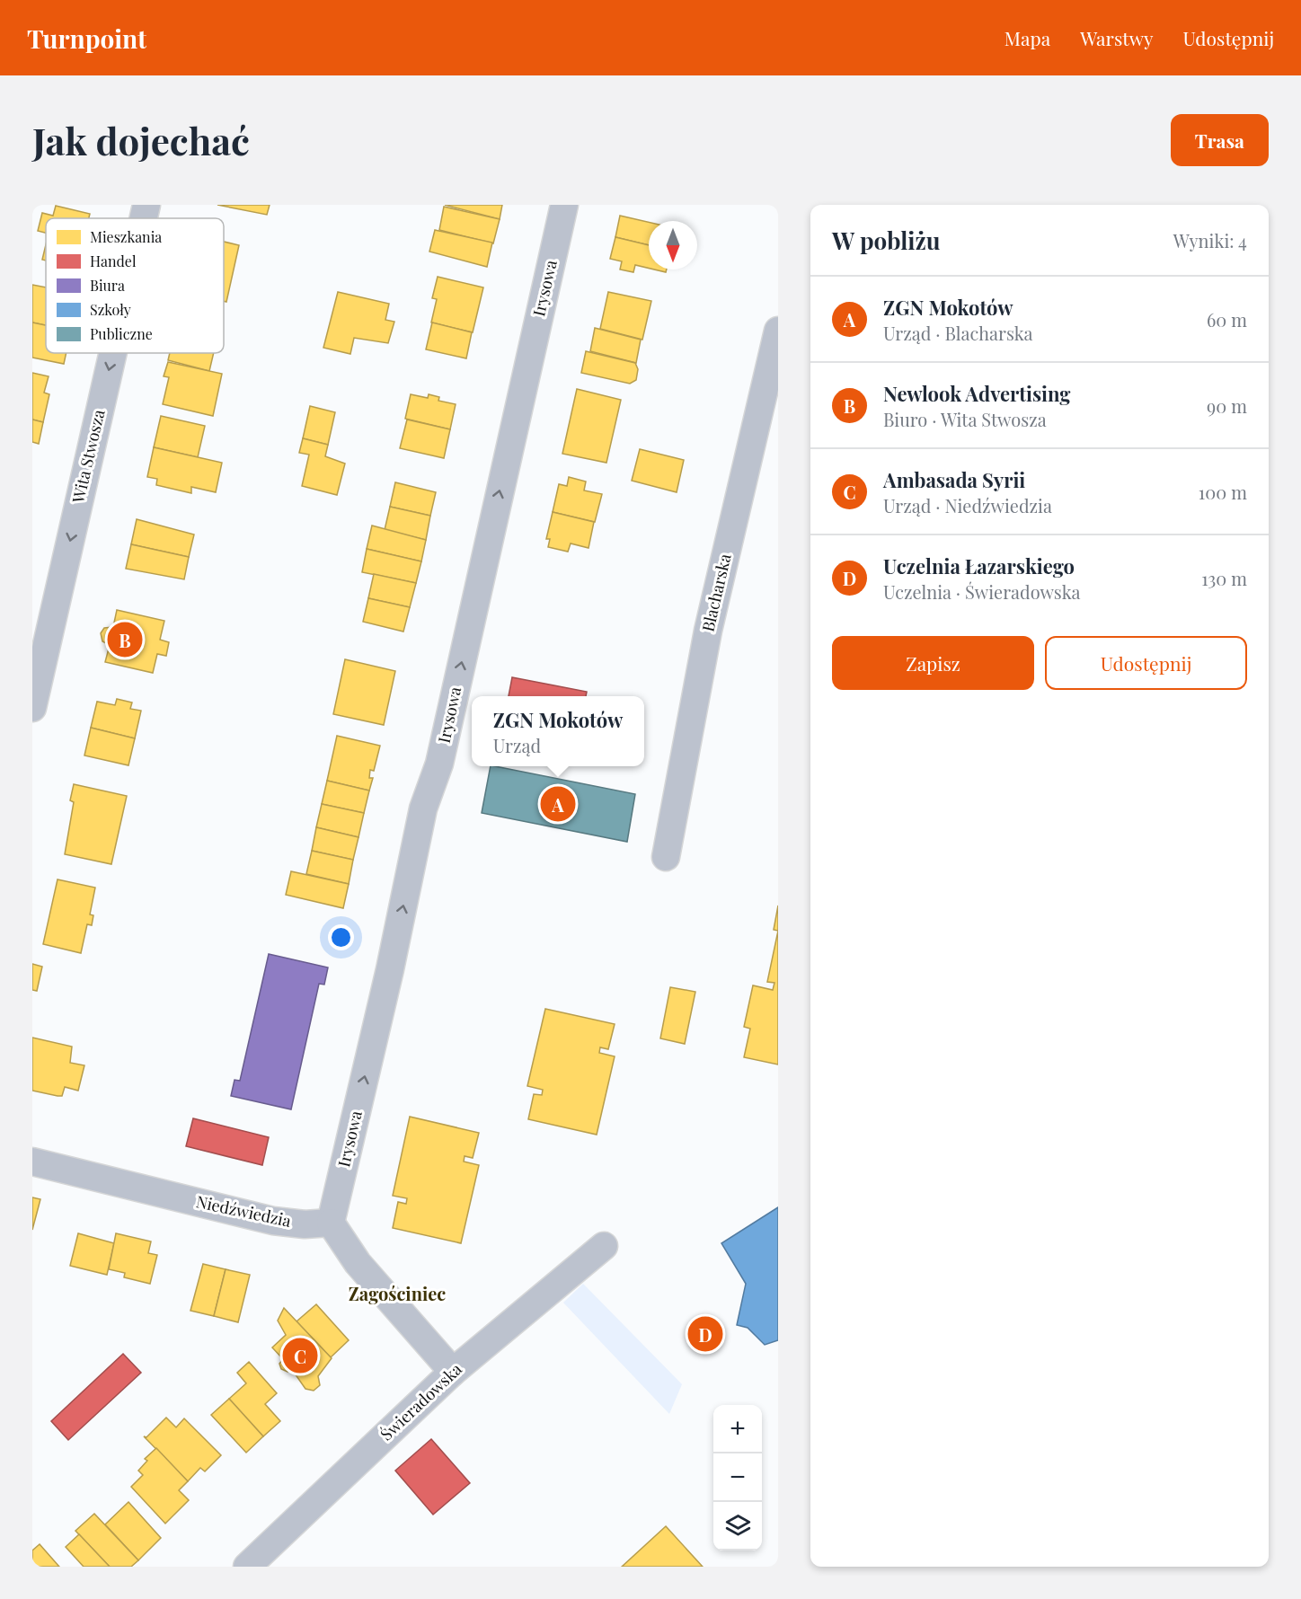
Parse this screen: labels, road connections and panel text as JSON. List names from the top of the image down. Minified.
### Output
{"streets":{"street":["Irysowa","Wita Stwosza","Blacharska","Niedźwiedzia","Świeradowska"]},"crossings":[["Irysowa","Niedźwiedzia"]],"one_way":["Irysowa","Wita Stwosza"],"districts":["Zagościniec"],"legend":["Mieszkania","Handel","Biura","Szkoły","Publiczne"],"north":"bottom","page":{"header":"Turnpoint","nav":["Mapa","Warstwy","Udostępnij"],"buttons":["Trasa",["Zapisz","Udostępnij"]],"title":"Jak dojechać","heading":["W pobliżu","Wyniki: 4"],"list":[{"mark":"A","name":"ZGN Mokotów","note":"Urząd · Blacharska","value":"60 m"},{"mark":"B","name":"Newlook Advertising","note":"Biuro · Wita Stwosza","value":"90 m"},{"mark":"C","name":"Ambasada Syrii","note":"Urząd · Niedźwiedzia","value":"100 m"},{"mark":"D","name":"Uczelnia Łazarskiego","note":"Uczelnia · Świeradowska","value":"130 m"}],"pins":["B","A","D","C"],"popup":["ZGN Mokotów","Urząd"],"map_buttons":["+","−"]}}
